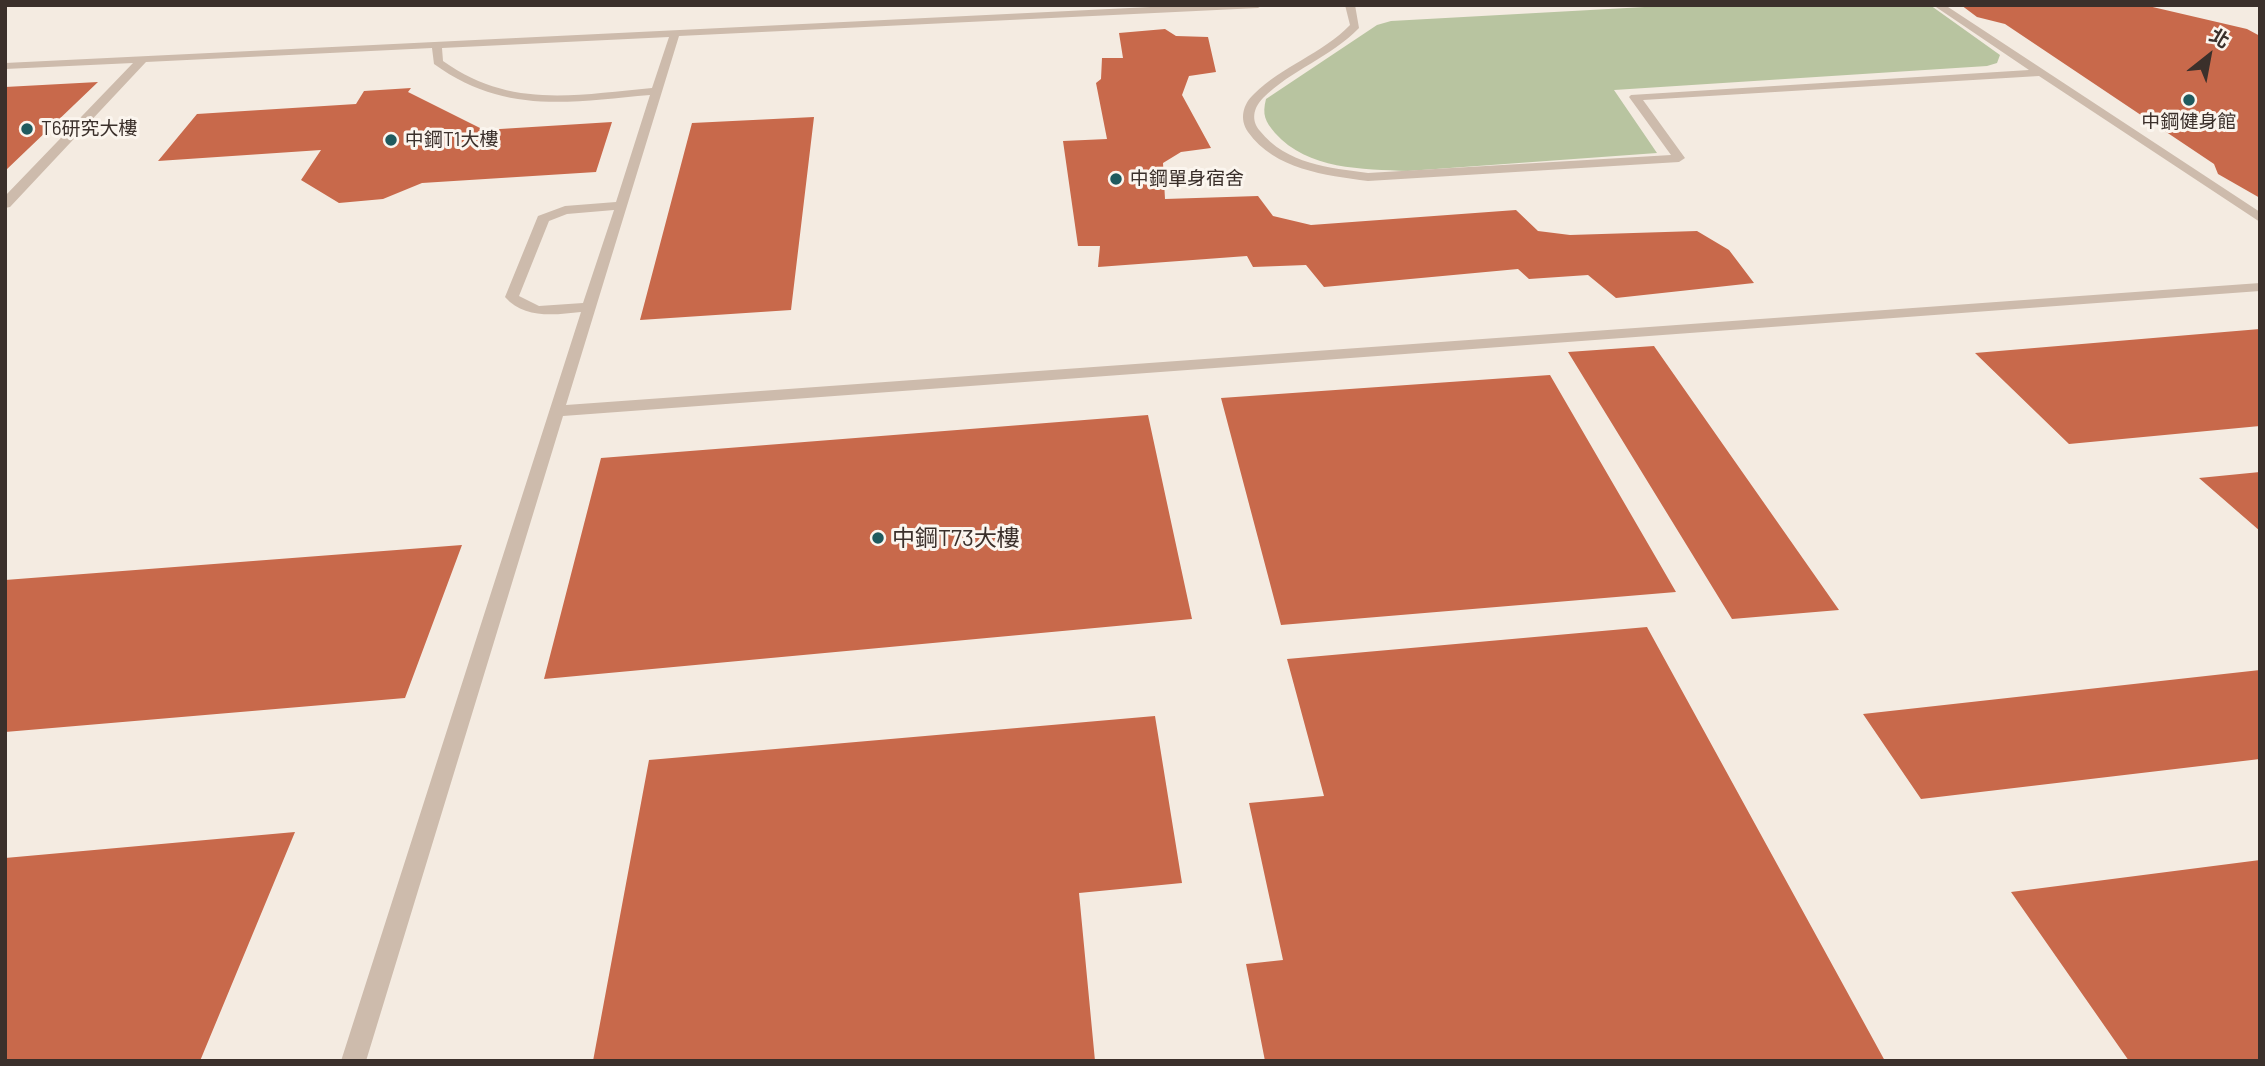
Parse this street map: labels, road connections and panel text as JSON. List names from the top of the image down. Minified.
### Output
{"places":["中鋼健身館","T6研究大樓","中鋼T1大樓","中鋼單身宿舍","中鋼T73大樓"],"north":"top right"}
